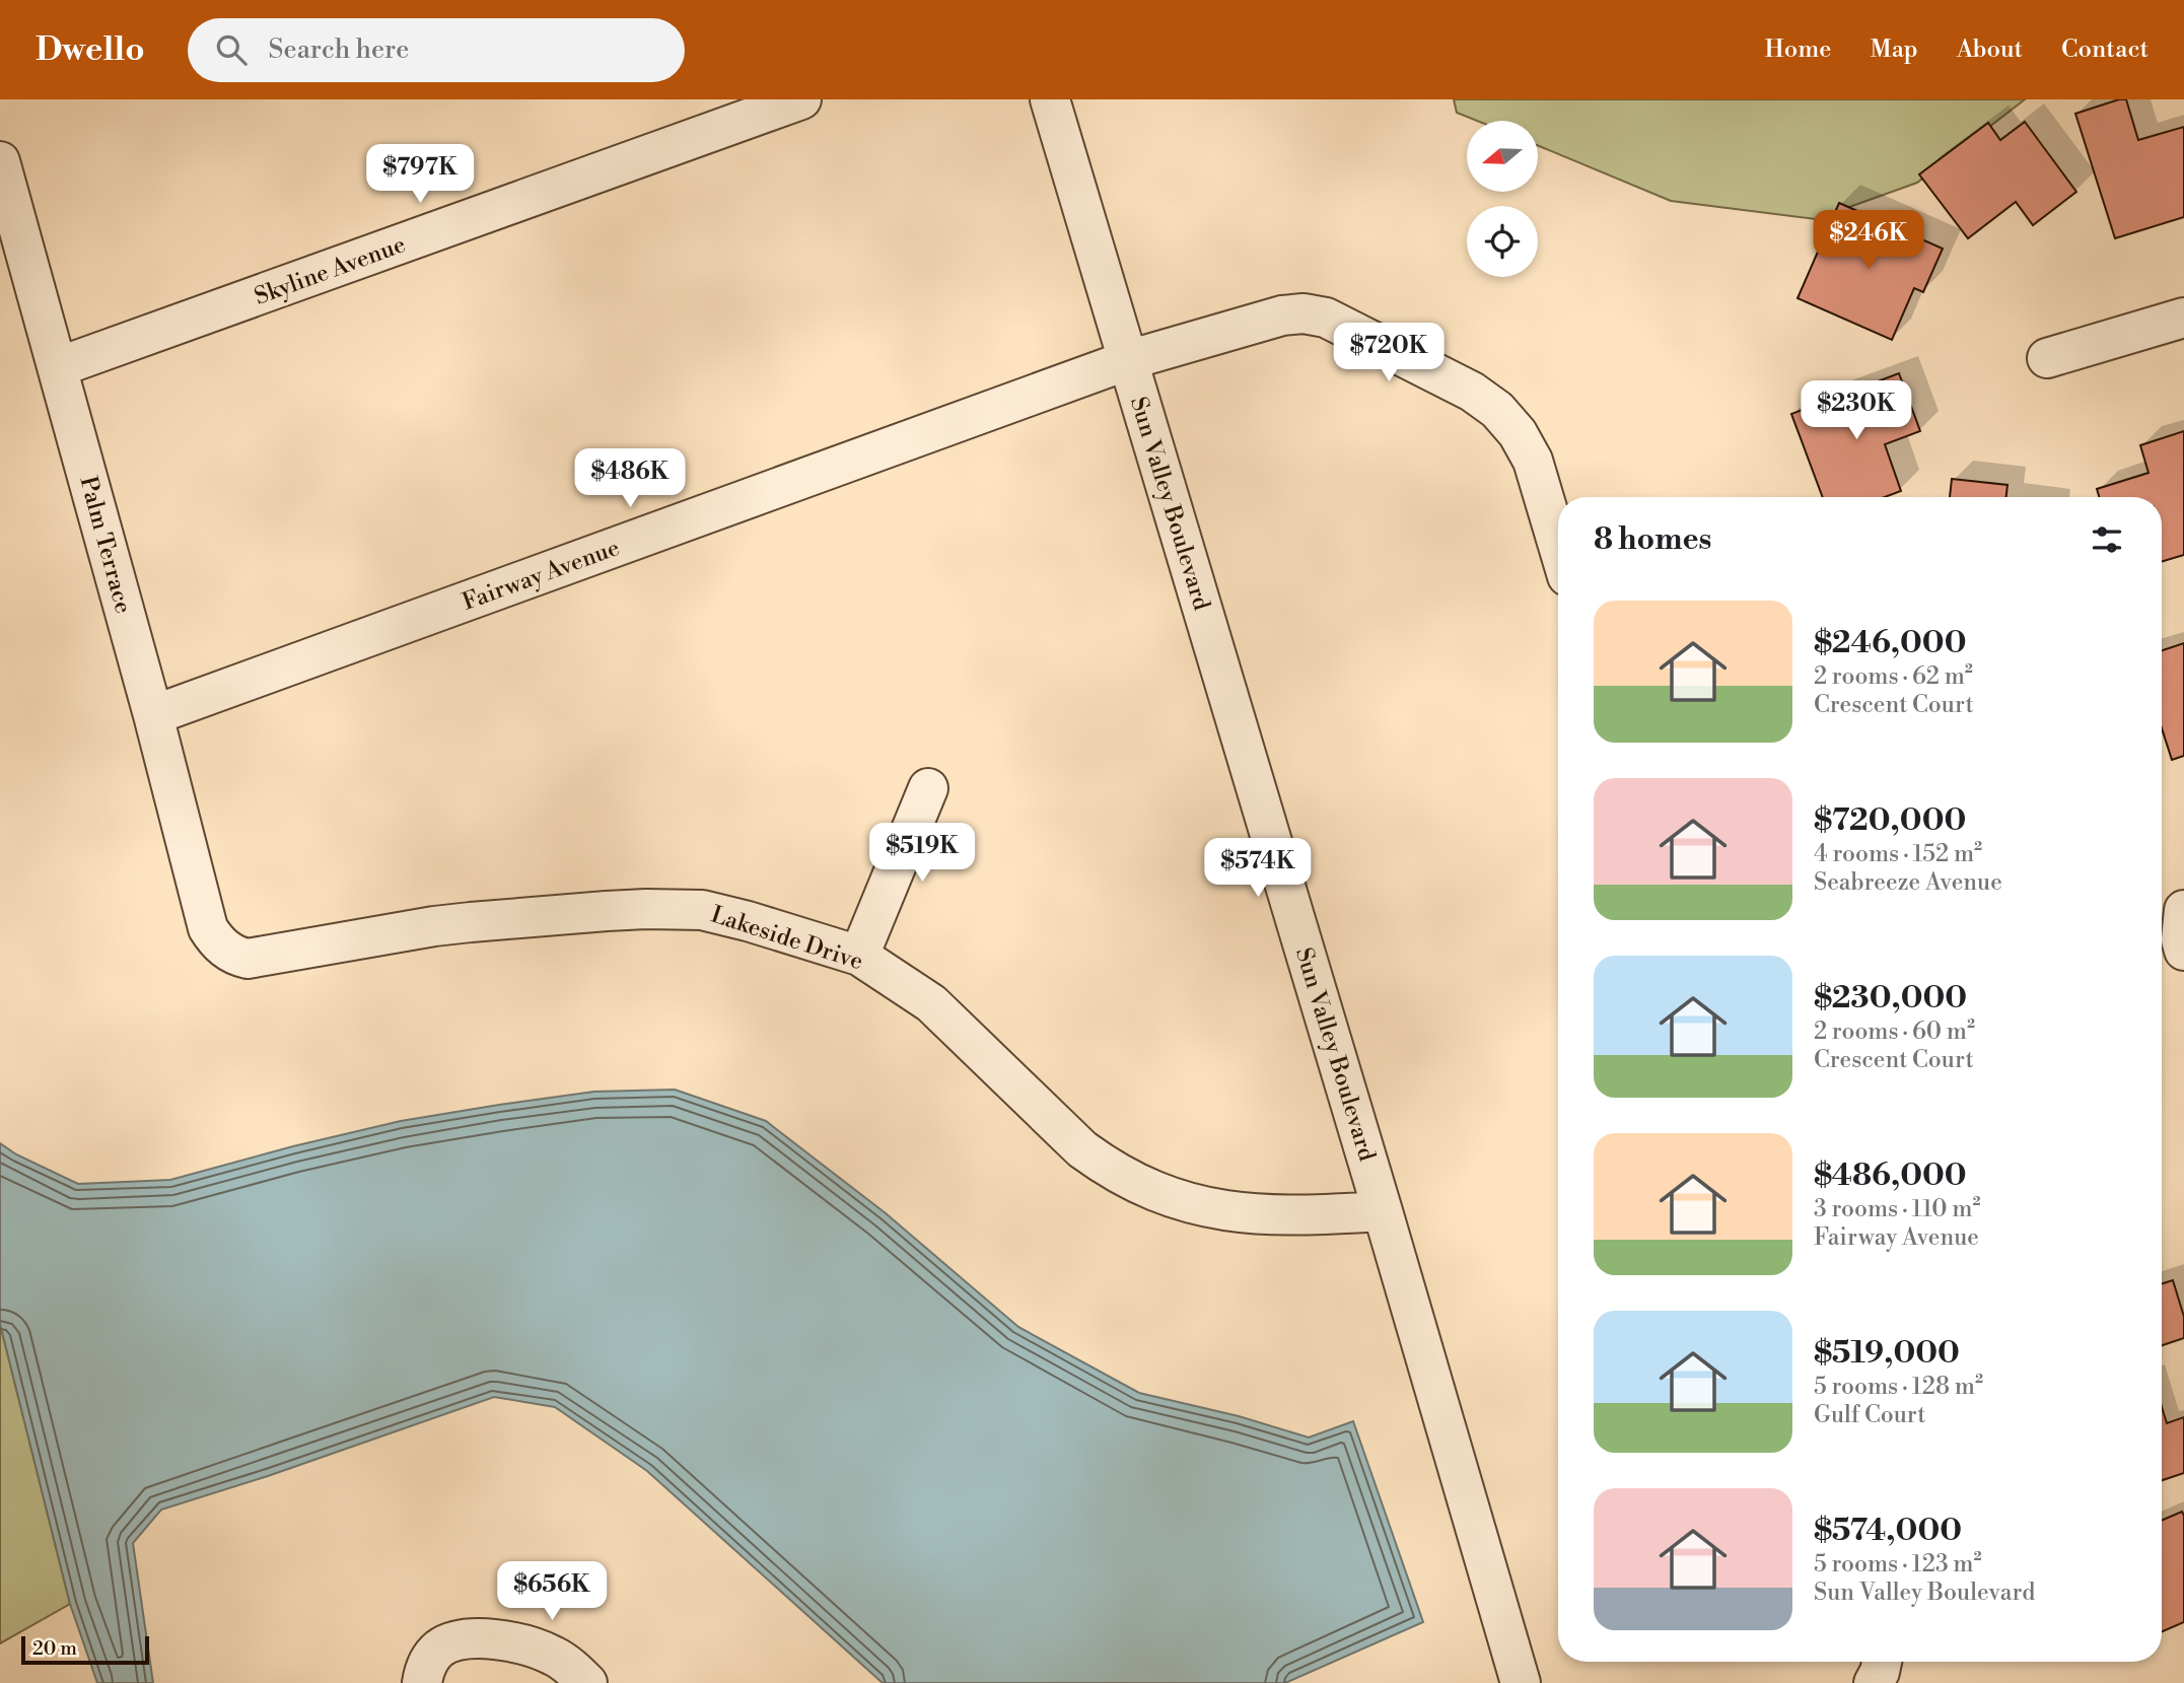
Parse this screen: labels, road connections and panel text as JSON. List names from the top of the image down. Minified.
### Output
{"streets":{"street":["Skyline Avenue","Sun Valley Boulevard","Palm Terrace","Fairway Avenue","Lakeside Drive"]},"crossings":[["Skyline Avenue","Palm Terrace"],["Sun Valley Boulevard","Fairway Avenue"],["Sun Valley Boulevard","Lakeside Drive"],["Palm Terrace","Fairway Avenue"],["Palm Terrace","Lakeside Drive"]],"scale_bar":"20 m","north":"left","page":{"header":"Dwello","search":"Search here","nav":["Home","Map","About","Contact"],"price":["$797K","$246K","$720K","$230K","$486K","$519K","$574K","$656K"],"heading":"8 homes","list":[{"name":"$246,000","note":"2 rooms · 62 m² · Crescent Court"},{"name":"$720,000","note":"4 rooms · 152 m² · Seabreeze Avenue"},{"name":"$230,000","note":"2 rooms · 60 m² · Crescent Court"},{"name":"$486,000","note":"3 rooms · 110 m² · Fairway Avenue"},{"name":"$519,000","note":"5 rooms · 128 m² · Gulf Court"},{"name":"$574,000","note":"5 rooms · 123 m² · Sun Valley Boulevard"}],"scale":"20 m"}}
